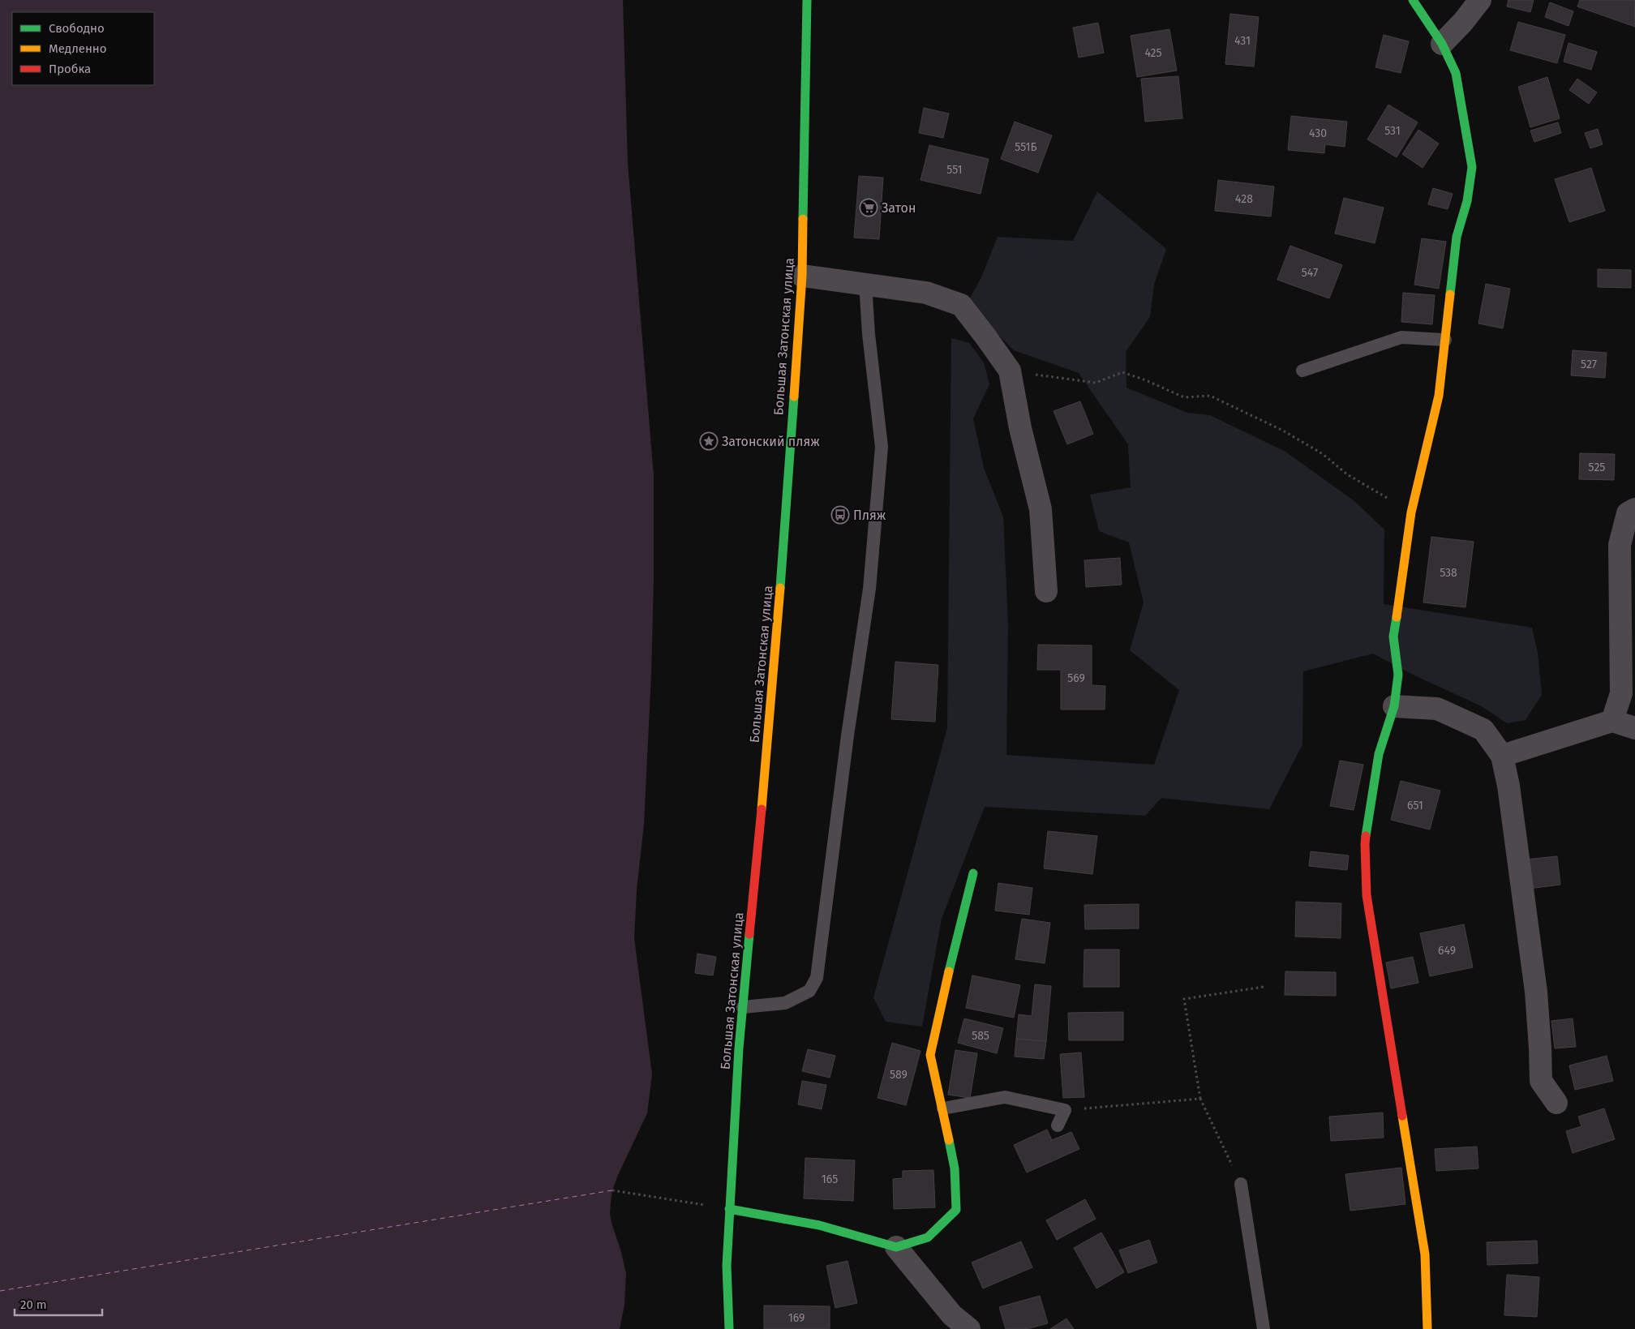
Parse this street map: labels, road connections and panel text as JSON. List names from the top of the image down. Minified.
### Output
{"streets":{"street":["Большая Затонская улица"]},"places":{"supermarket":["Затон"],"place":["Затонский пляж"],"bus stop":["Пляж"]},"house_numbers":["431","425","531","430","551Б","551","428","547","527","525","538","569","651","649","585","589","165","169"],"legend":["Свободно","Медленно","Пробка"],"scale_bar":"20 m"}
